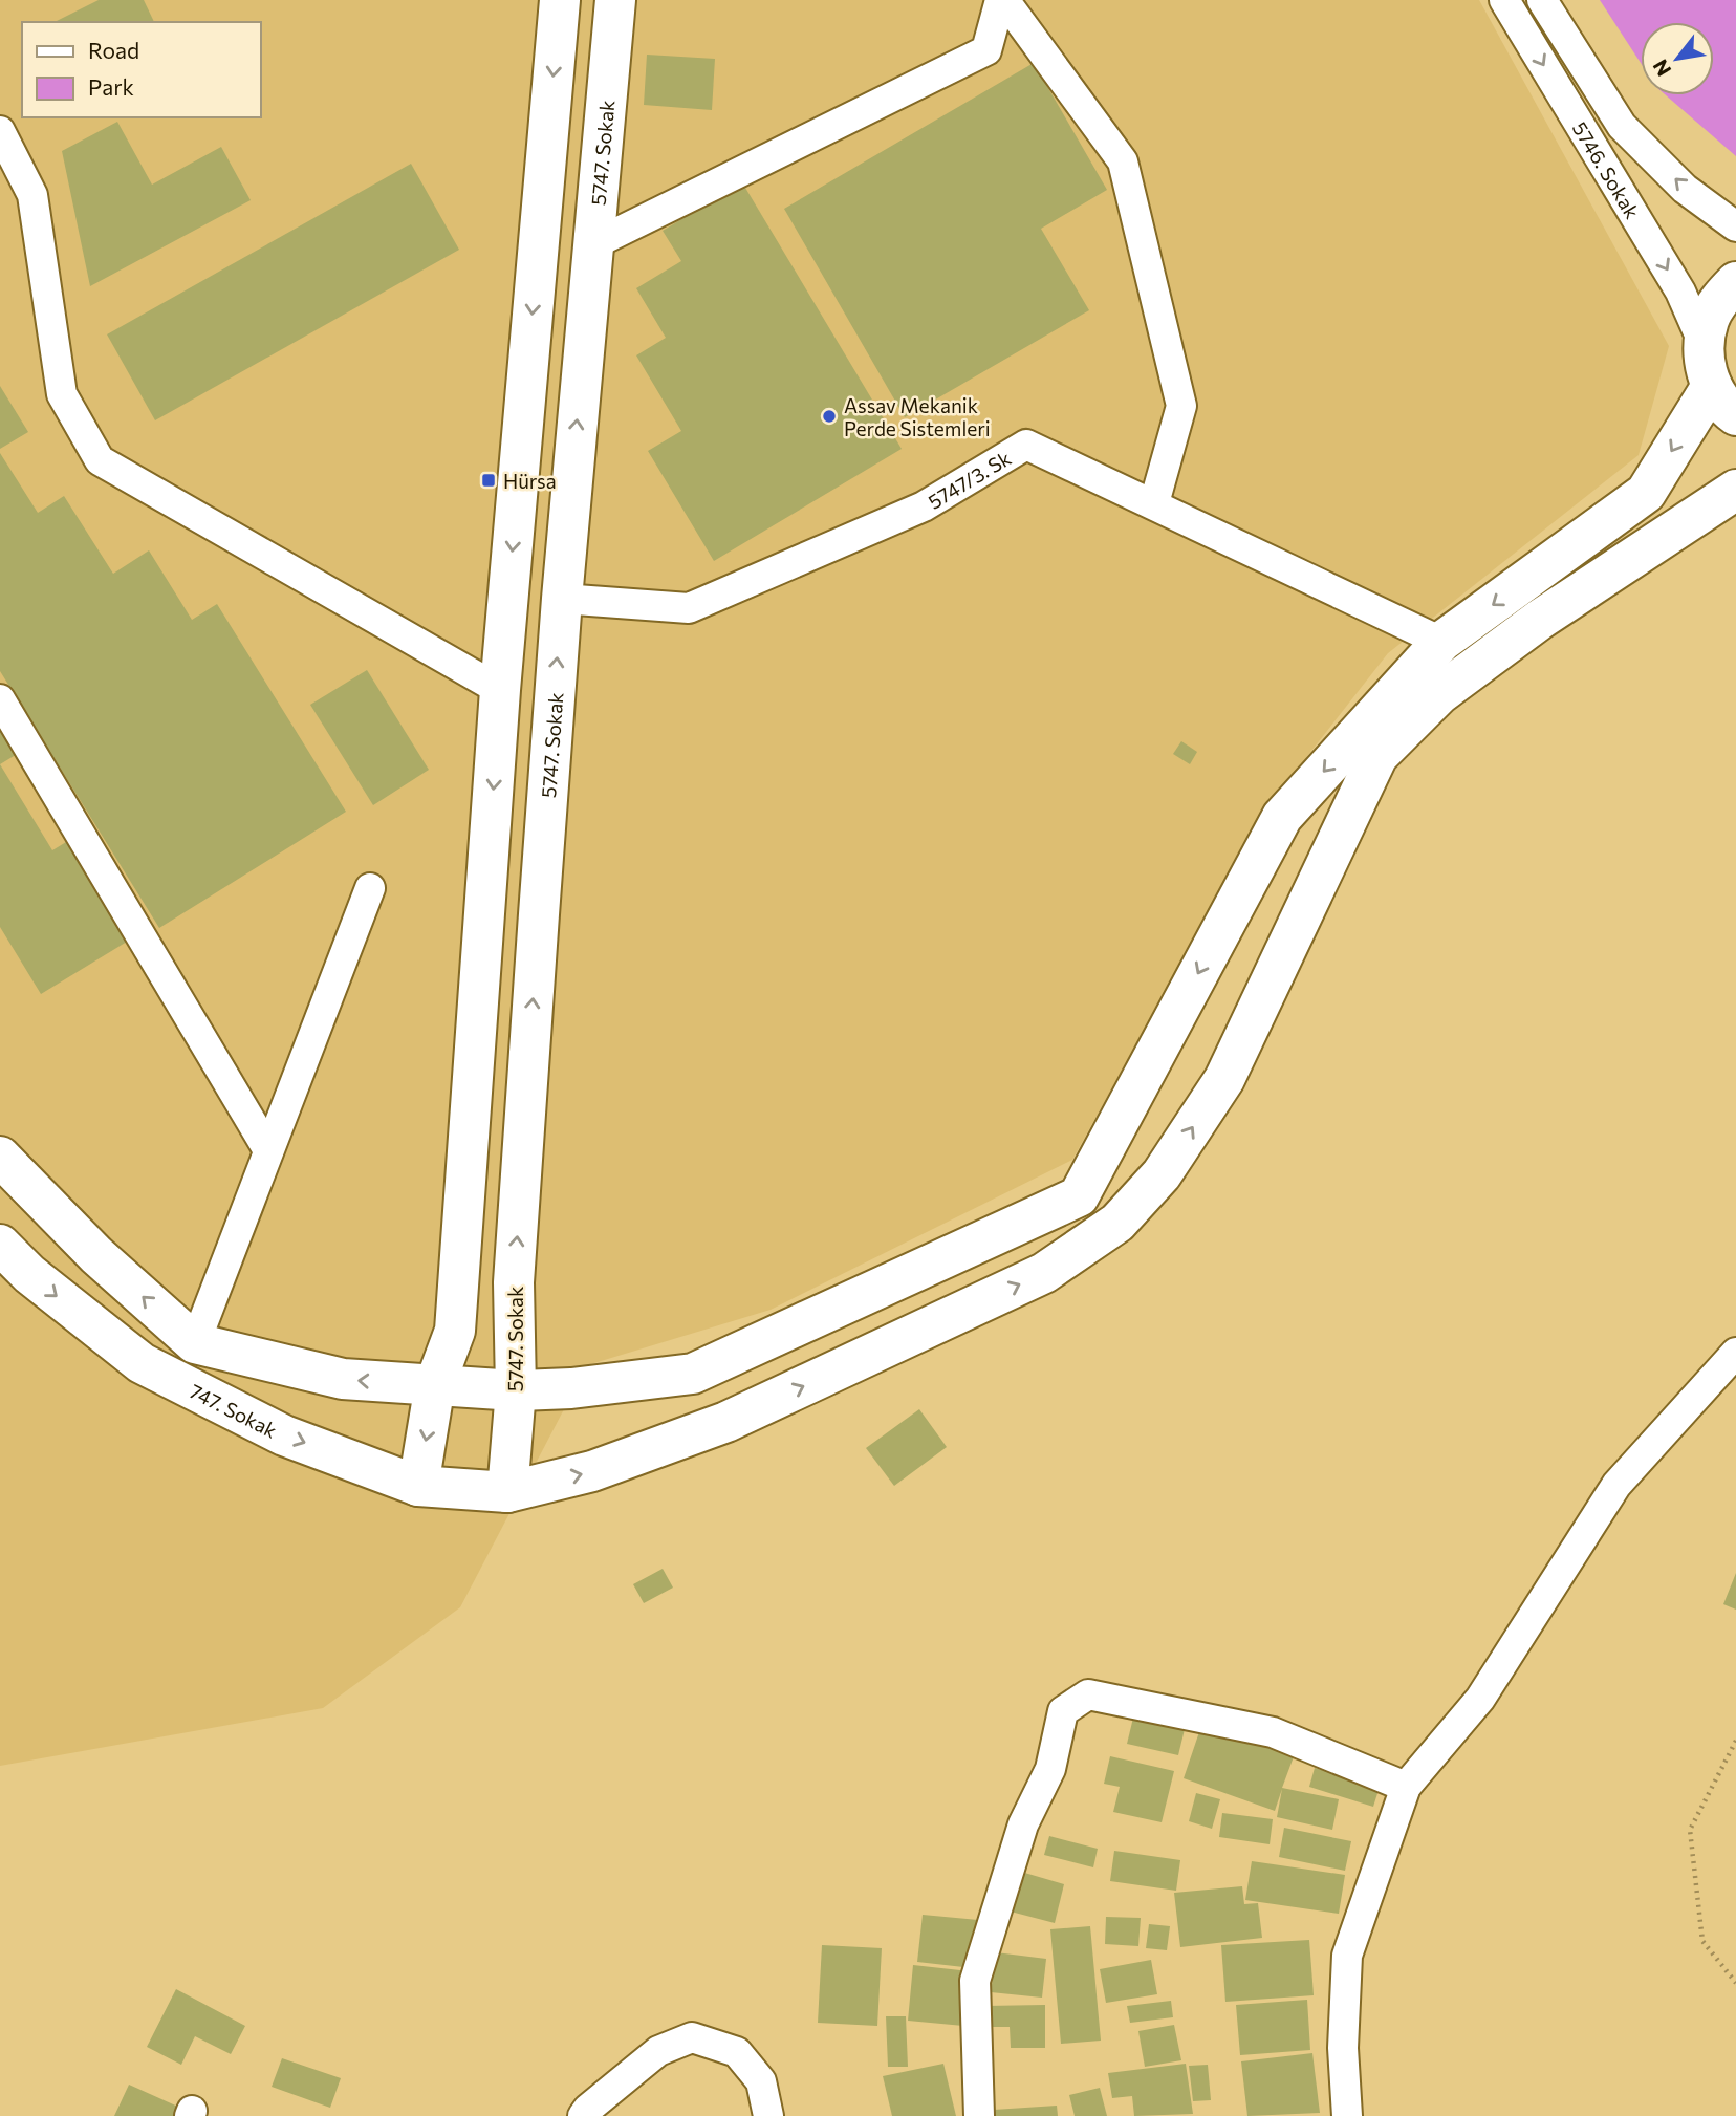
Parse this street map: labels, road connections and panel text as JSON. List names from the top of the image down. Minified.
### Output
{"streets":{"main road":["5747. Sokak","747. Sokak"],"street":["5746. Sokak","5747/3. Sk"]},"crossings":[["5747. Sokak","5747/3. Sk"],["5747. Sokak","747. Sokak"]],"places":{"other":["Assav Mekanik Perde Sistemleri"],"transit":["Hürsa"]},"legend":["Road","Park"],"north":"bottom left"}
